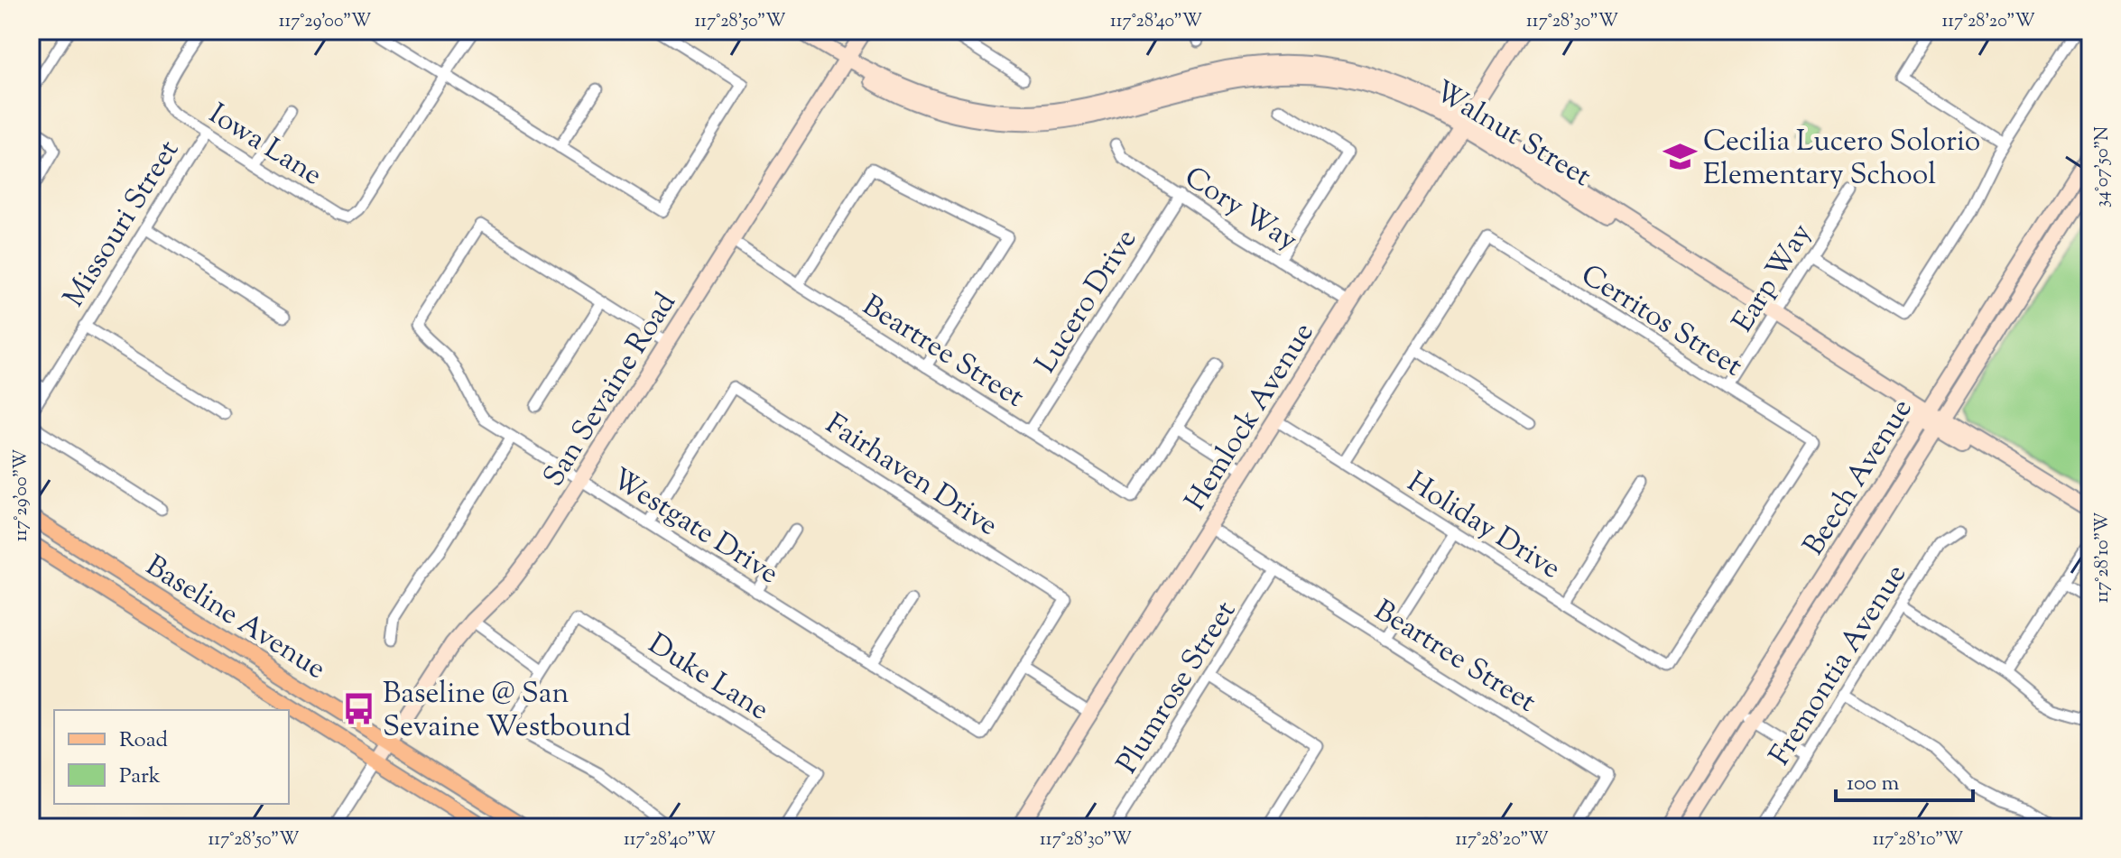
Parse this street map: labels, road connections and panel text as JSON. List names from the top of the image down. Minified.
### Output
{"streets":{"main road":["Baseline Avenue"],"street":["Walnut Street","Iowa Lane","Cory Way","Missouri Street","Earp Way","Lucero Drive","Cerritos Street","Beartree Street","San Sevaine Road","Hemlock Avenue","Fairhaven Drive","Beech Avenue","Holiday Drive","Westgate Drive","Fremontia Avenue","Duke Lane","Plumrose Street"]},"crossings":[["Walnut Street","Earp Way"],["Walnut Street","San Sevaine Road"],["Walnut Street","Hemlock Avenue"],["Walnut Street","Beech Avenue"],["Iowa Lane","Missouri Street"],["Cory Way","Lucero Drive"],["Cory Way","Hemlock Avenue"],["Earp Way","Cerritos Street"],["Lucero Drive","Beartree Street"],["Cerritos Street","Holiday Drive"],["Beartree Street","San Sevaine Road"],["Beartree Street","Hemlock Avenue"],["Beartree Street","Plumrose Street"],["San Sevaine Road","Westgate Drive"],["San Sevaine Road","Baseline Avenue"],["Hemlock Avenue","Holiday Drive"],["Fairhaven Drive","Westgate Drive"]],"places":{"school or university":["Cecilia Lucero Solorio Elementary School"],"bus stop":["Baseline @ San Sevaine Westbound"]},"legend":["Road","Park"],"scale_bar":"100 m","coordinates":["117°29'00\"W","117°28'50\"W","117°28'40\"W","117°28'30\"W","117°28'20\"W","34°07'50\"N","117°28'10\"W"]}
